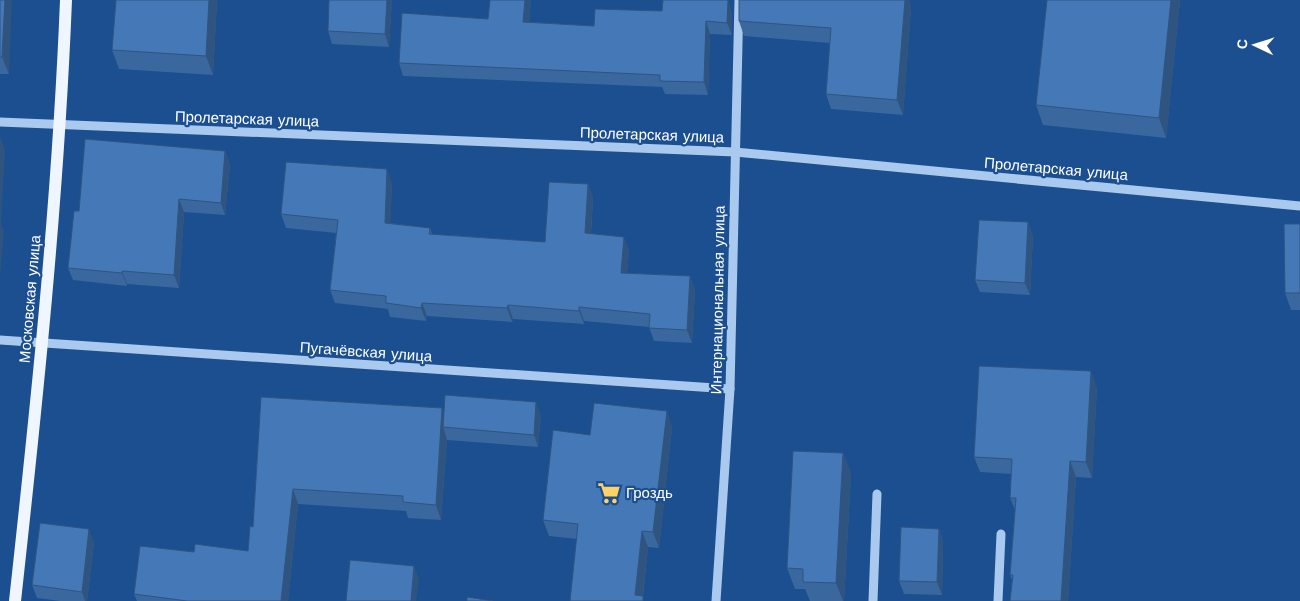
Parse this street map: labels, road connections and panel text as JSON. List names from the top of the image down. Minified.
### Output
{"streets":{"main road":["Московская улица"],"street":["Пролетарская улица","Интернациональная улица","Пугачёвская улица"]},"crossings":[["Пролетарская улица","Московская улица"],["Пролетарская улица","Интернациональная улица"],["Московская улица","Пугачёвская улица"],["Интернациональная улица","Пугачёвская улица"]],"places":{"supermarket":["Гроздь"]},"north":"left"}
